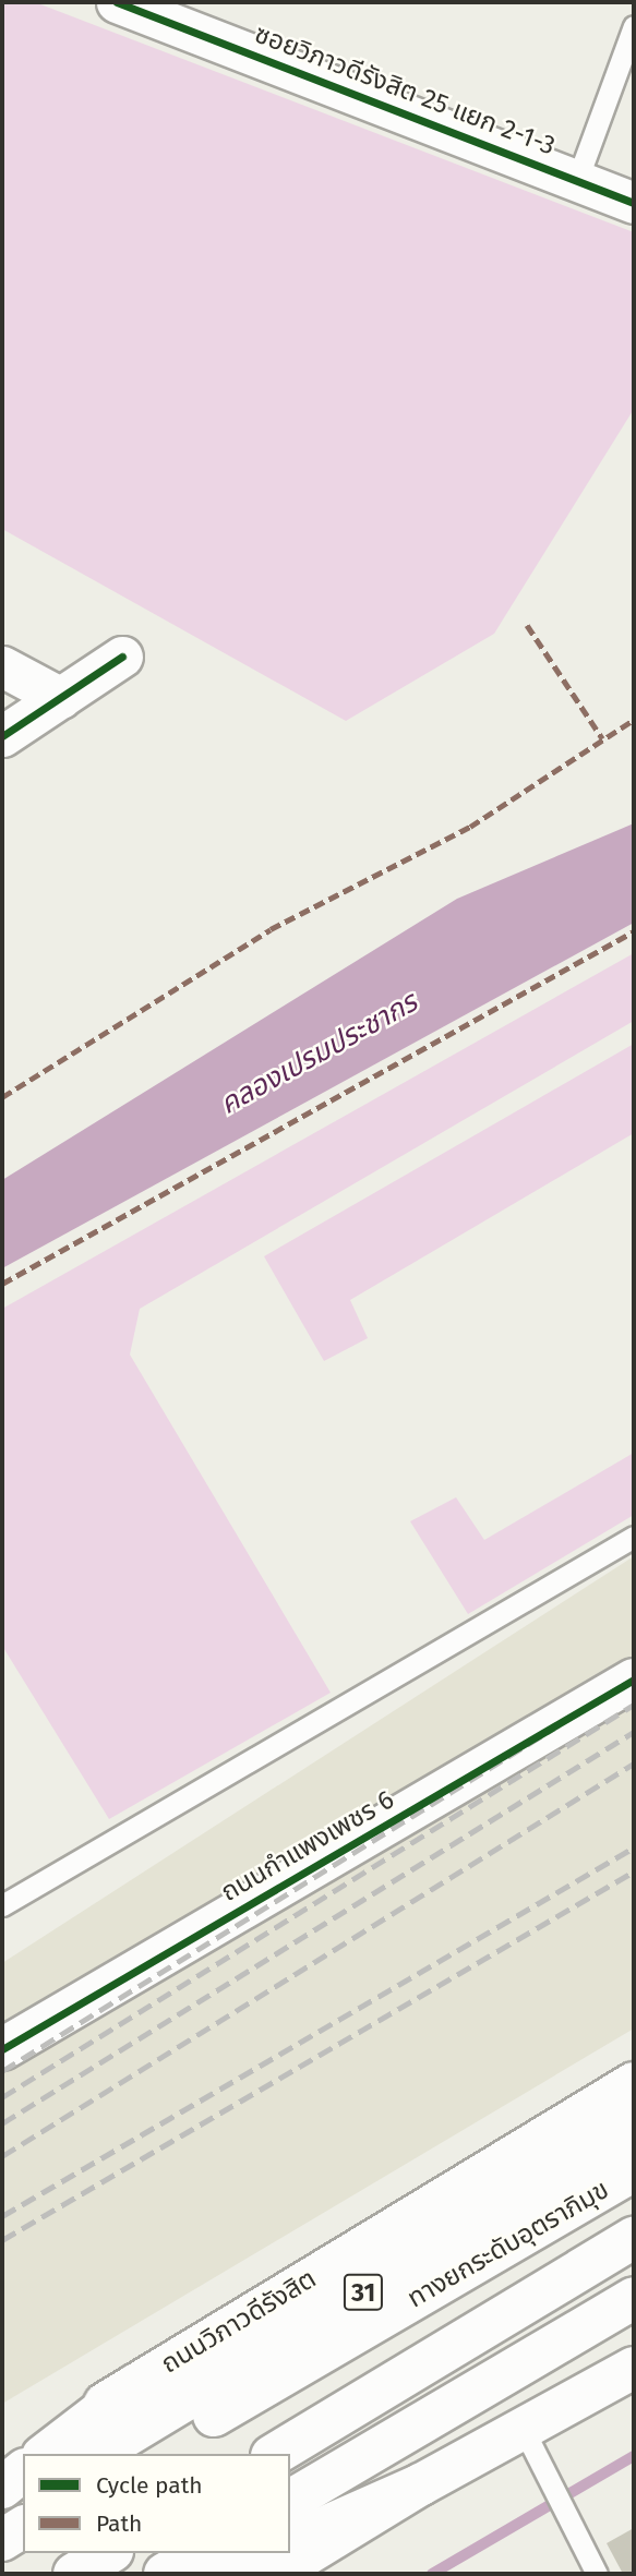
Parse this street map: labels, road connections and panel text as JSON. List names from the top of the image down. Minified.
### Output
{"streets":{"main road":["ถนนกำแพงเพชร 6","ทางยกระดับอุตราภิมุข","31","ถนนวิภาวดีรังสิต"],"street":["ซอยวิภาวดีรังสิต 25 แยก 2-1-3"]},"water":["คลองเปรมประชากร"],"legend":["Cycle path","Path"]}
